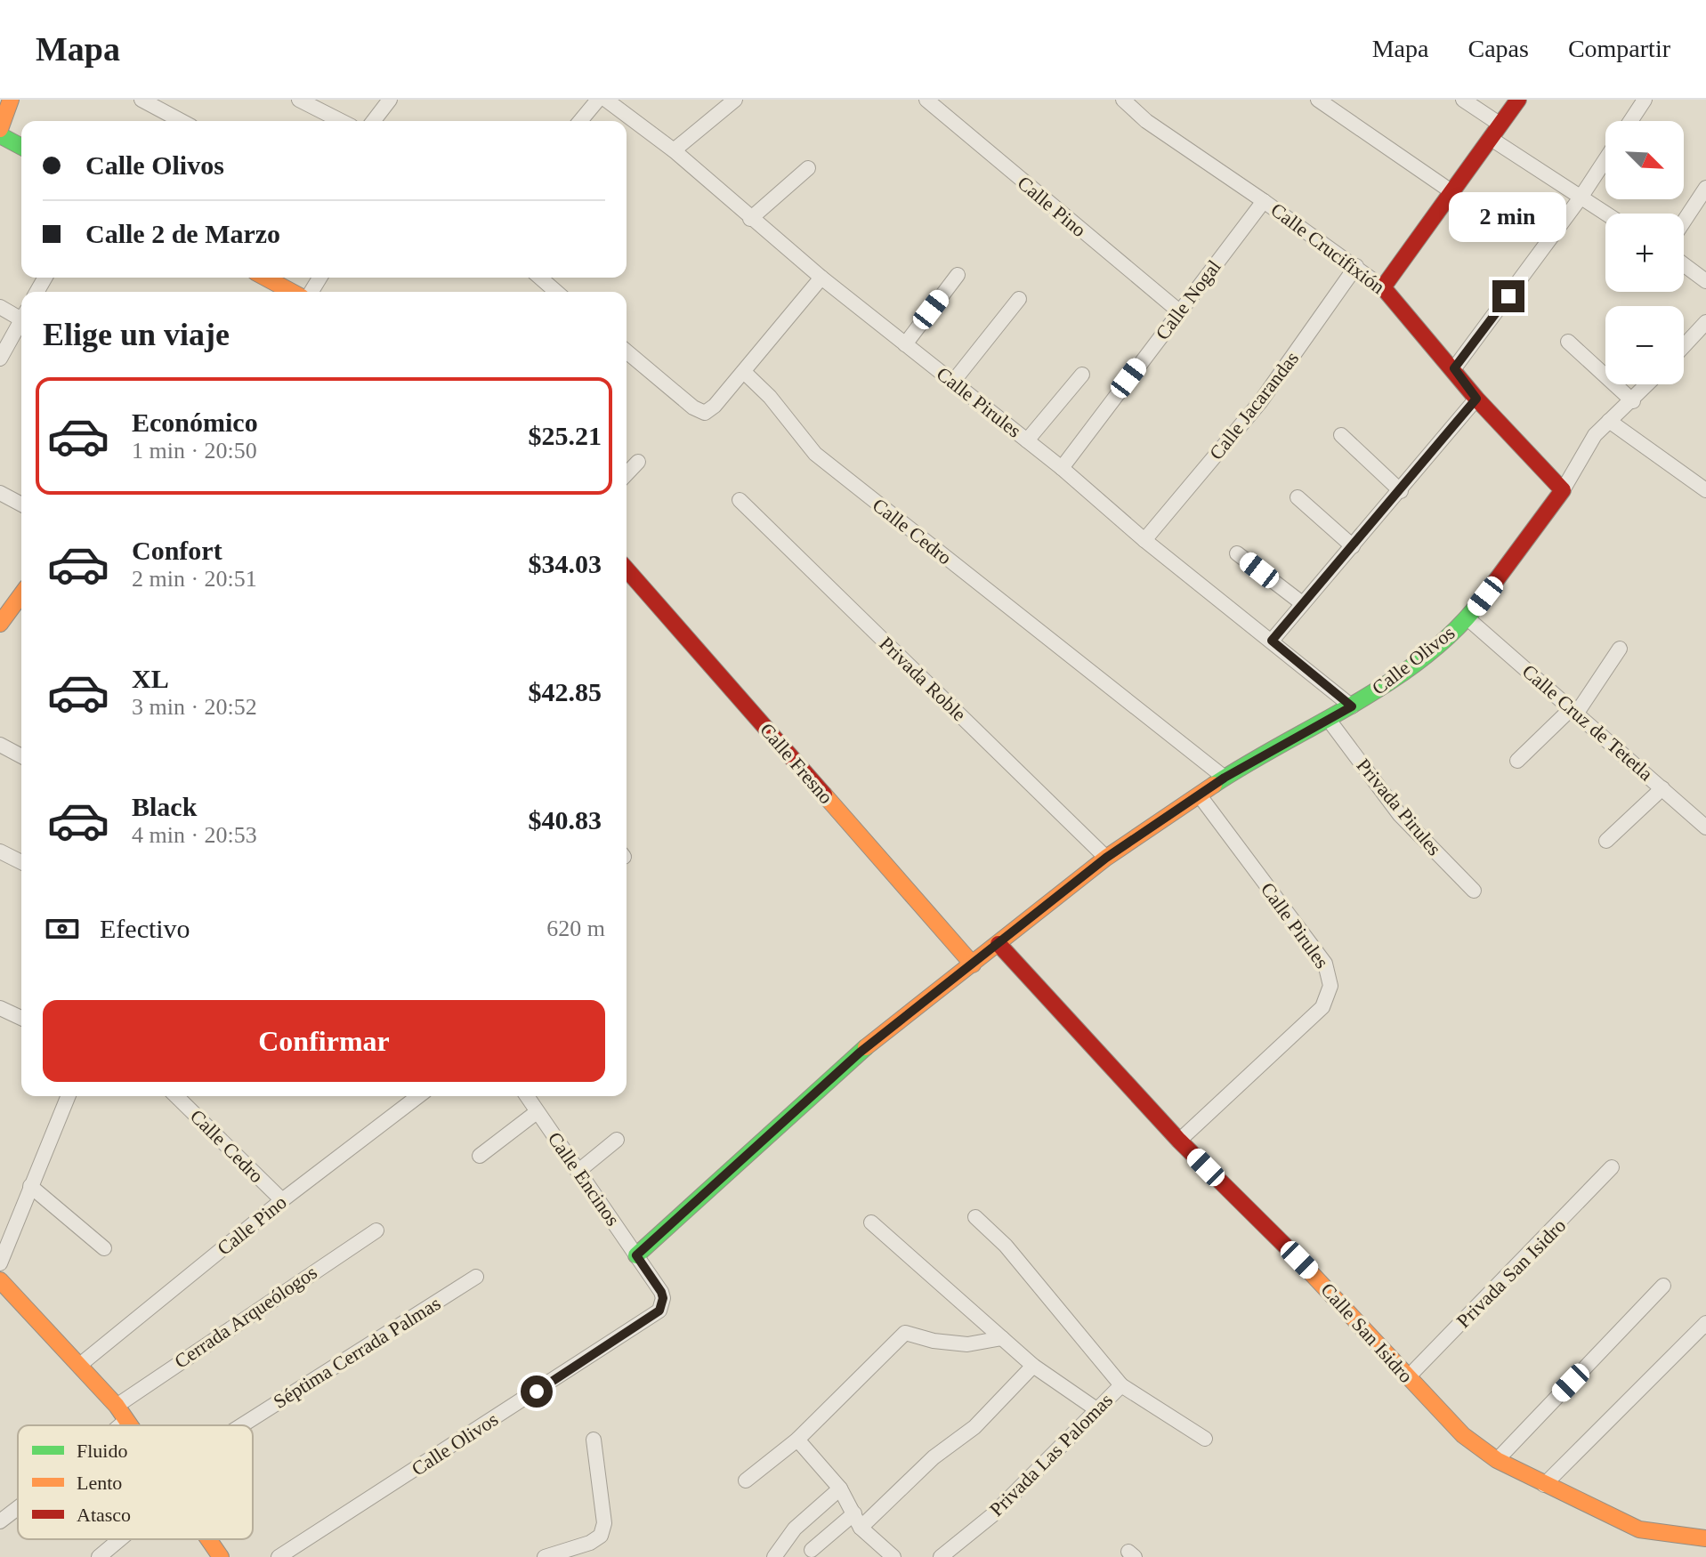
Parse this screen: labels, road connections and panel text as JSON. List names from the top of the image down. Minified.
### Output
{"streets":{"street":["Calle Pino","Calle Crucifixión","Calle Nogal","Calle Pirules","Calle Jacarandas","Calle Cedro","Calle Olivos","Privada Roble","Calle Cruz de Tetetla","Calle Fresno","Privada Pirules","Calle Encinos","Privada San Isidro","Cerrada Arqueólogos","Calle San Isidro","Séptima Cerrada Palmas","Privada Las Palomas"]},"crossings":[["Calle Pino","Calle Nogal"],["Calle Pino","Calle Cedro"],["Calle Crucifixión","Calle Nogal"],["Calle Crucifixión","Calle Jacarandas"],["Calle Crucifixión","Calle Olivos"],["Calle Nogal","Calle Pirules"],["Calle Pirules","Calle Jacarandas"],["Calle Pirules","Calle Olivos"],["Calle Pirules","Calle San Isidro"],["Calle Cedro","Calle Olivos"],["Calle Olivos","Privada Roble"],["Calle Olivos","Calle Cruz de Tetetla"],["Calle Olivos","Calle Fresno"],["Calle Olivos","Privada Pirules"],["Calle Olivos","Calle Encinos"],["Calle Olivos","Calle San Isidro"],["Privada San Isidro","Calle San Isidro"]],"legend":["Fluido","Lento","Atasco"],"north":"bottom right","page":{"header":"Mapa","nav":["Mapa","Capas","Compartir"],"map_buttons":["+","−"],"banner":["Calle Olivos","Calle 2 de Marzo"],"bubble":"2 min","heading":"Elige un viaje","list":[{"name":"Económico","note":"1 min · 20:50","value":"$25.21"},{"name":"Confort","note":"2 min · 20:51","value":"$34.03"},{"name":"XL","note":"3 min · 20:52","value":"$42.85"},{"name":"Black","note":"4 min · 20:53","value":"$40.83"}],"pay":["Efectivo","620 m"],"buttons":"Confirmar"}}
